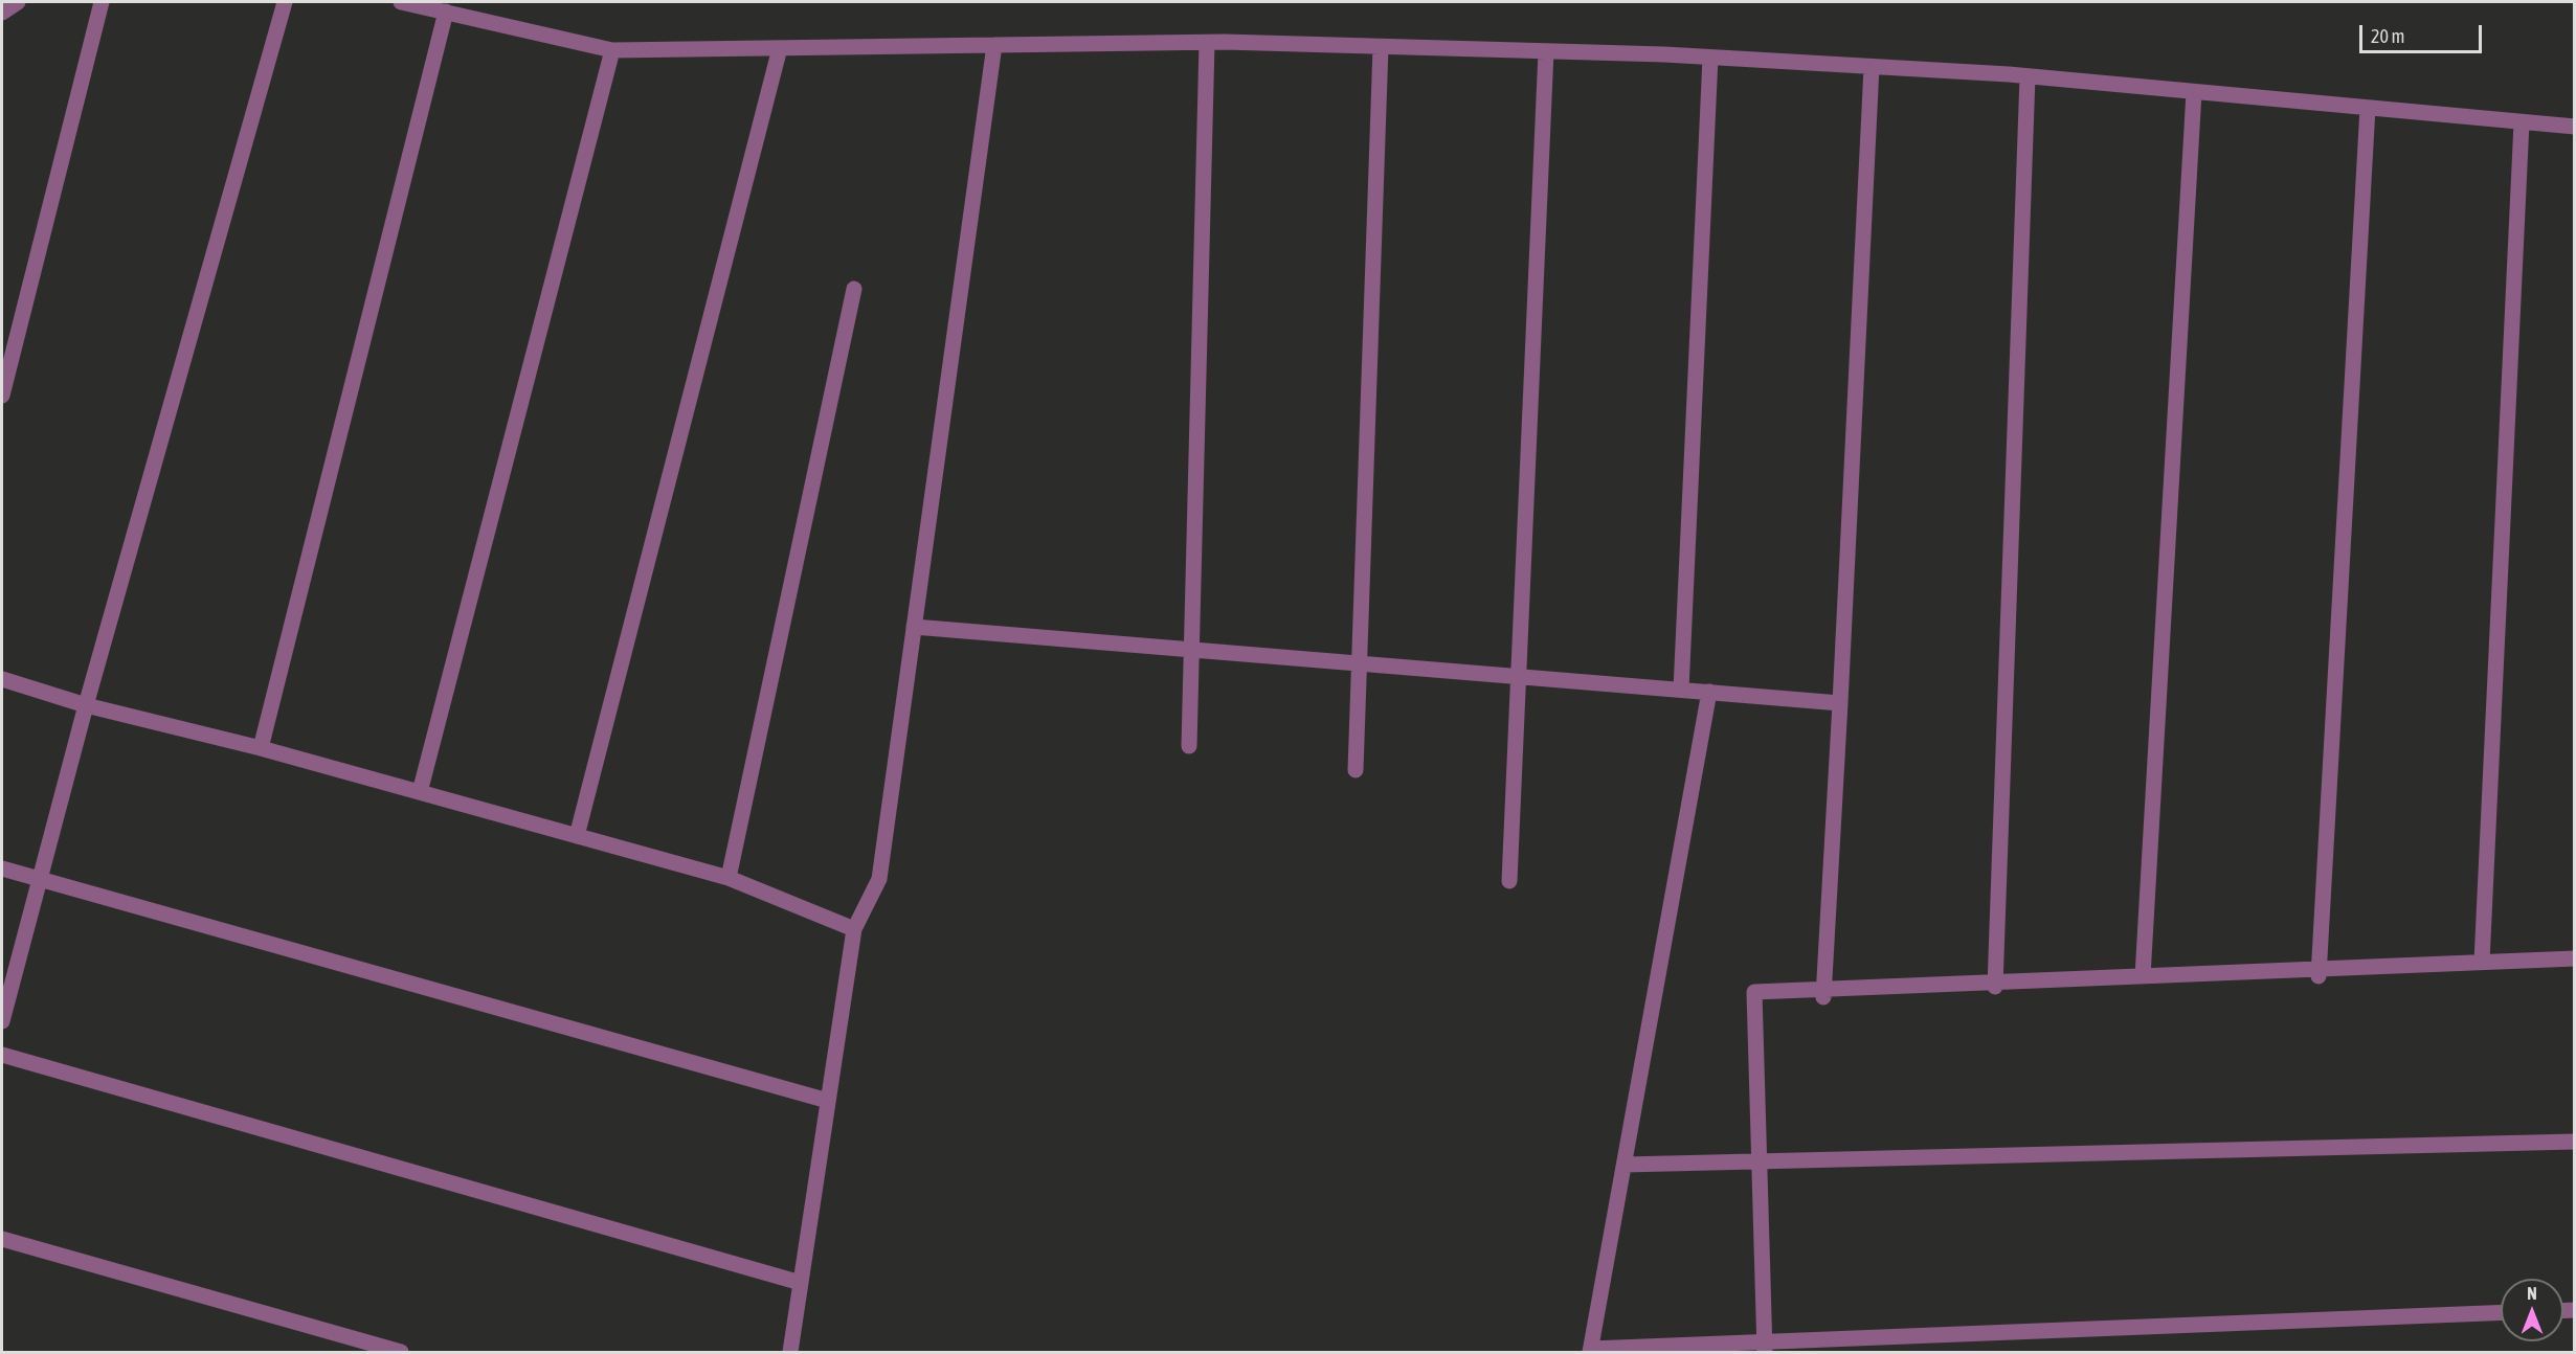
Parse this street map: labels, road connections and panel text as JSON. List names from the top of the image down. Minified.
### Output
{"scale_bar":"20 m","north":"top"}
